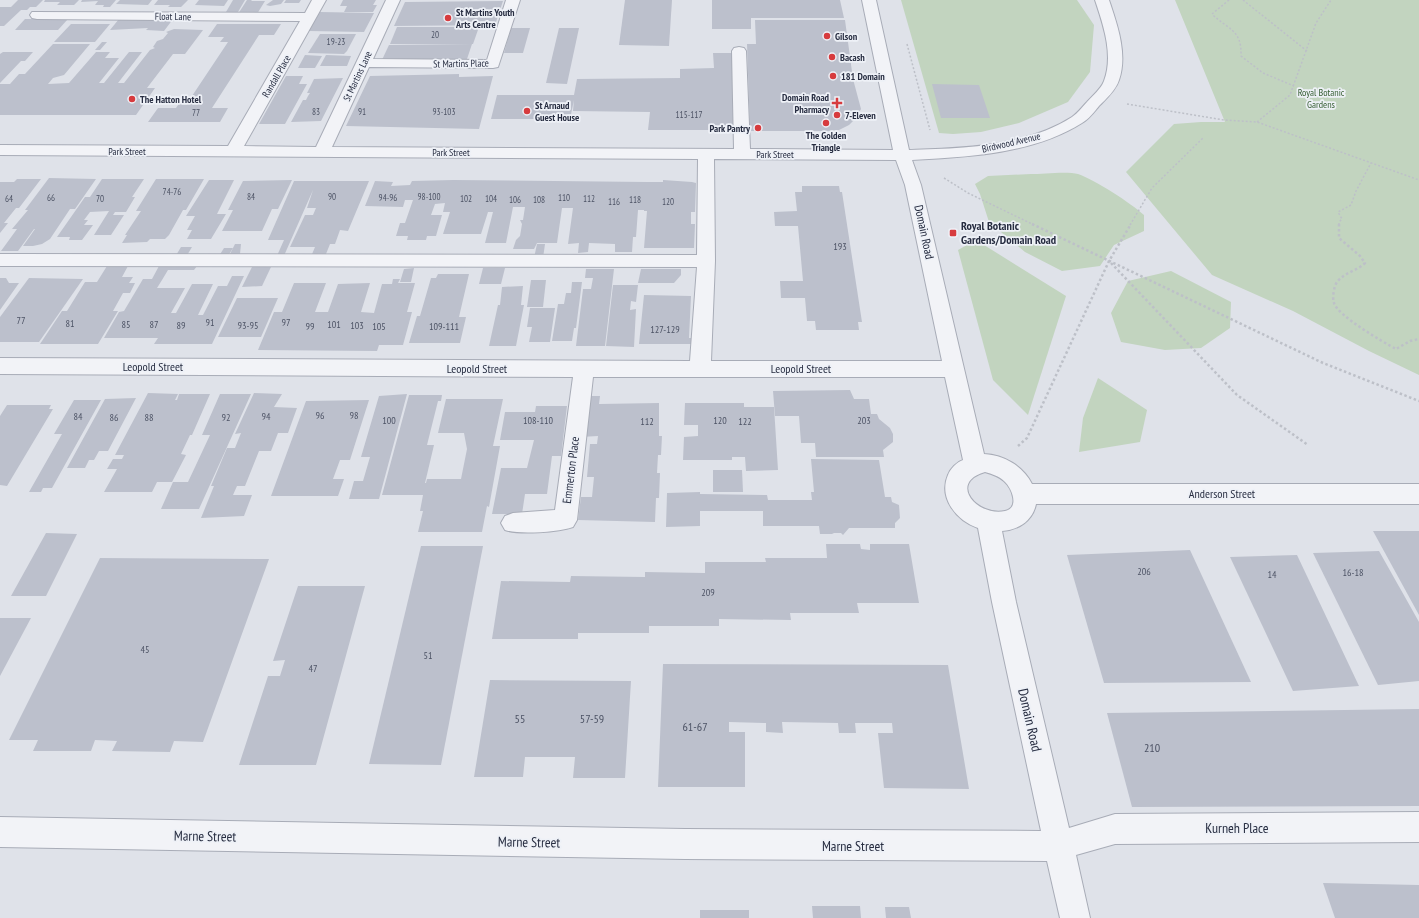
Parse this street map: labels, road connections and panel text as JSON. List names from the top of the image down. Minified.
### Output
{"streets":{"street":["Float Lane","St Martins Place","Randall Place","St Martins Lane","Birdwood Avenue","Park Street","Domain Road","Leopold Street","Emmerton Place","Anderson Street","Kurneh Place","Marne Street"]},"crossings":[["Float Lane","Randall Place"],["St Martins Place","St Martins Lane"],["Randall Place","Park Street"],["St Martins Lane","Park Street"],["Birdwood Avenue","Park Street"],["Birdwood Avenue","Domain Road"],["Park Street","Domain Road"],["Domain Road","Leopold Street"],["Domain Road","Anderson Street"],["Domain Road","Kurneh Place"],["Domain Road","Marne Street"],["Leopold Street","Emmerton Place"],["Kurneh Place","Marne Street"]],"parks":["Royal Botanic Gardens"],"places":{"other":["St Martins Youth Arts Centre","Gilson","Bacash","181 Domain","The Hatton Hotel","St Arnaud Guest House","7-Eleven","The Golden Triangle","Park Pantry"],"health":["Domain Road Pharmacy"],"transit":["Royal Botanic Gardens/Domain Road"]},"house_numbers":["20","19-23","83","91","93-103","77","115-117","74-76","84","90","98-100","66","94-96","110","64","70","102","104","112","106","108","118","116","120","193","77","91","97","81","85","87","101","89","93-95","103","99","105","109-111","127-129","96","98","84","94","86","88","92","100","108-110","120","203","112","122","206","16-18","14","209","45","51","47","55","57-59","61-67","210"]}
